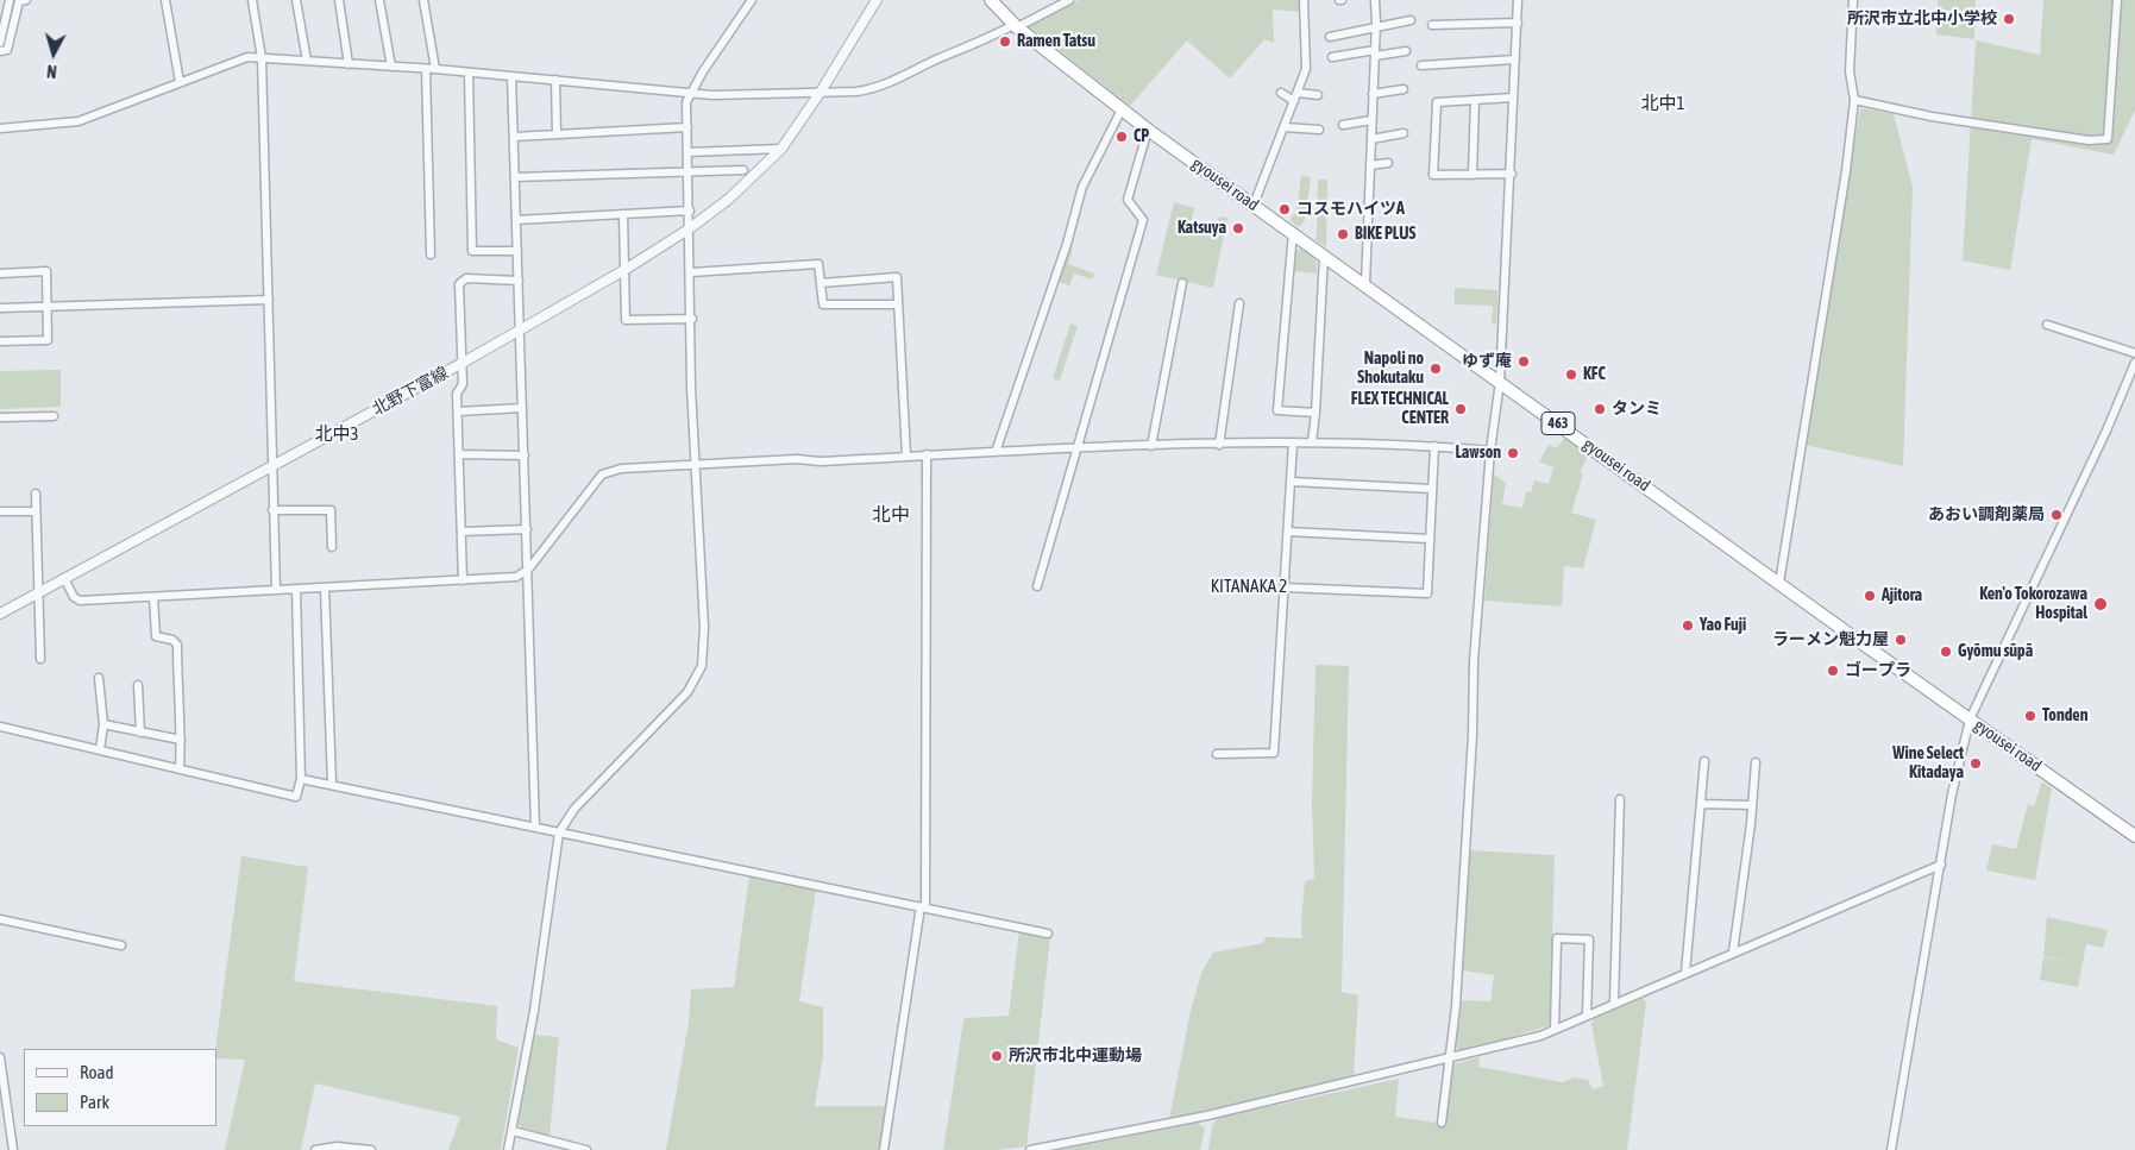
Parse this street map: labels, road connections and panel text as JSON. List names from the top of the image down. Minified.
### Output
{"streets":{"highway":["gyousei road","463"],"street":["北野下富線"]},"districts":["北中1","北中3","北中","KITANAKA 2"],"places":["所沢市立北中小学校","Ramen Tatsu","CP","コスモハイツA","Katsuya","BIKE PLUS","ゆず庵","Napoli no Shokutaku","KFC","FLEX TECHNICAL CENTER","タンミ","Lawson","あおい調剤薬局","Ajitora","Ken'o Tokorozawa Hospital","Yao Fuji","ラーメン魁力屋","Gyōmu sūpā","ゴープラ","Tonden","Wine Select Kitadaya","所沢市北中運動場"],"legend":["Road","Park"],"north":"bottom"}
